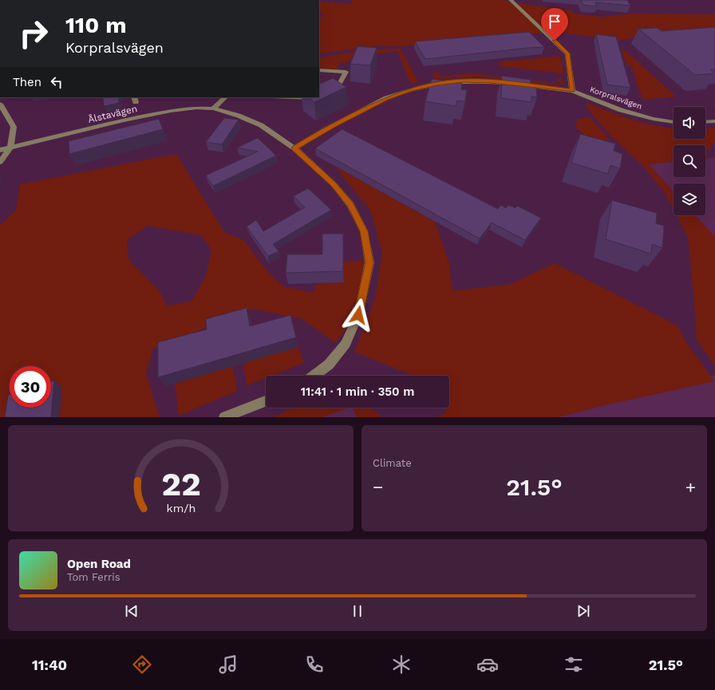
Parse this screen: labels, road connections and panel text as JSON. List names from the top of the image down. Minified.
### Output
{"streets":{"street":["Korpralsvägen","Ålstavägen"]},"crossings":[["Korpralsvägen","Ålstavägen"]],"page":{"turn":["110 m","Korpralsvägen"],"then":"Then","limit":"30","trip":"11:41 · 1 min · 350 m","tile":"Climate","heat":["−","21.5°","+"],"song":["Open Road","Tom Ferris"],"tabs":["11:40","21.5°"],"gauge":["22","km/h"]}}
